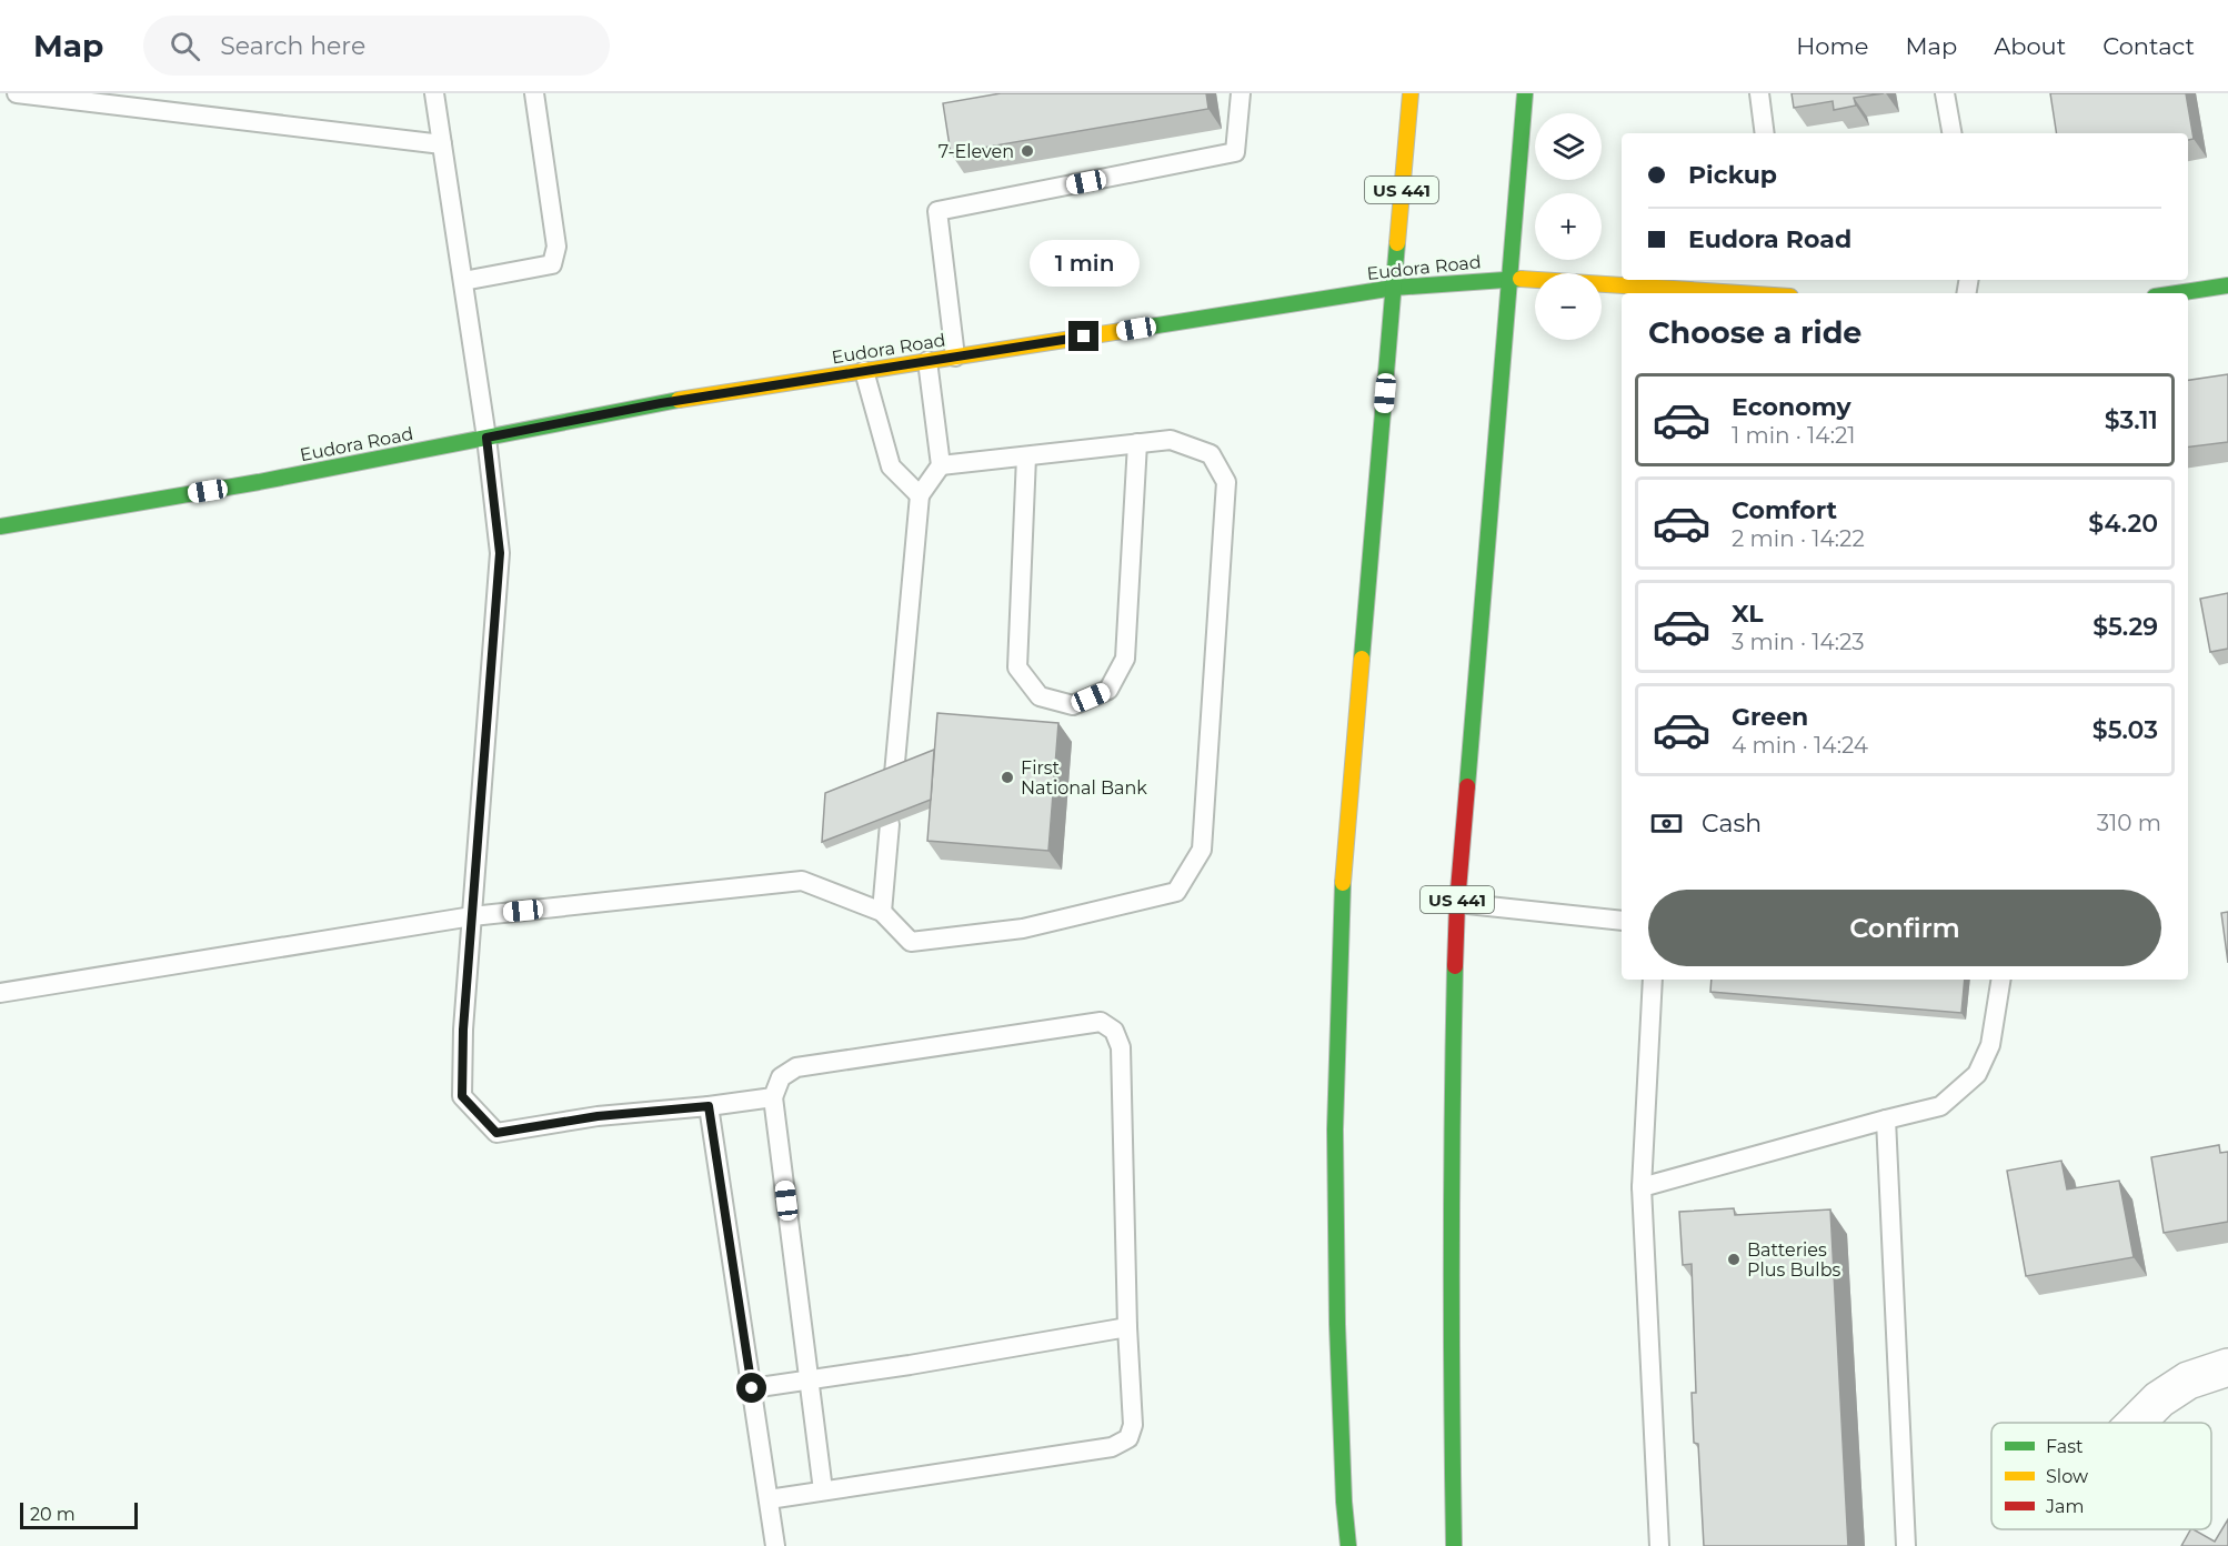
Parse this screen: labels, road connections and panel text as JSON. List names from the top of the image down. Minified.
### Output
{"streets":{"main road":["US 441","Eudora Road"]},"crossings":[["US 441","Eudora Road"]],"places":["7-Eleven","First National Bank","Batteries Plus Bulbs"],"legend":["Fast","Slow","Jam"],"scale_bar":"20 m","page":{"header":"Map","search":"Search here","nav":["Home","Map","About","Contact"],"map_buttons":["+","−"],"banner":["Pickup","Eudora Road"],"bubble":"1 min","heading":"Choose a ride","list":[{"name":"Economy","note":"1 min · 14:21","value":"$3.11"},{"name":"Comfort","note":"2 min · 14:22","value":"$4.20"},{"name":"XL","note":"3 min · 14:23","value":"$5.29"},{"name":"Green","note":"4 min · 14:24","value":"$5.03"}],"pay":["Cash","310 m"],"buttons":"Confirm","scale":"20 m"}}
